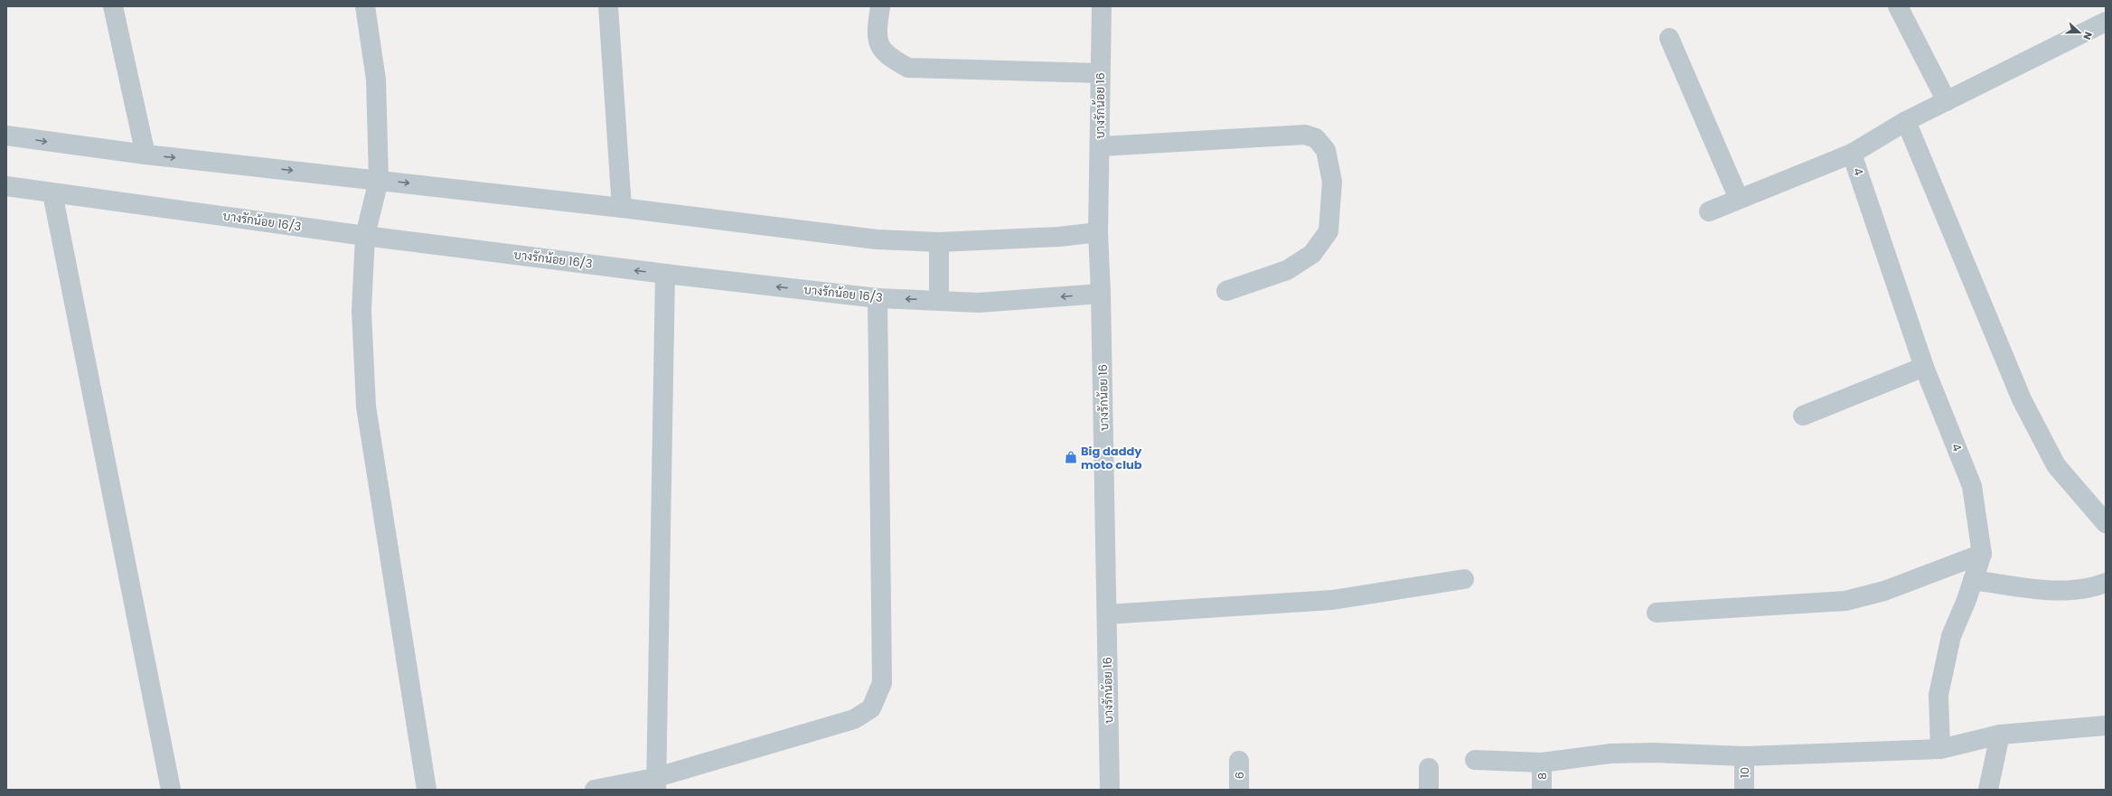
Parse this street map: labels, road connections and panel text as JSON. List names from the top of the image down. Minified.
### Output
{"streets":{"street":["บางรักน้อย 16","4","บางรักน้อย 16/3","10","6","8"]},"crossings":[["บางรักน้อย 16","บางรักน้อย 16/3"]],"places":{"shop":["Big daddy moto club"]},"north":"right"}
